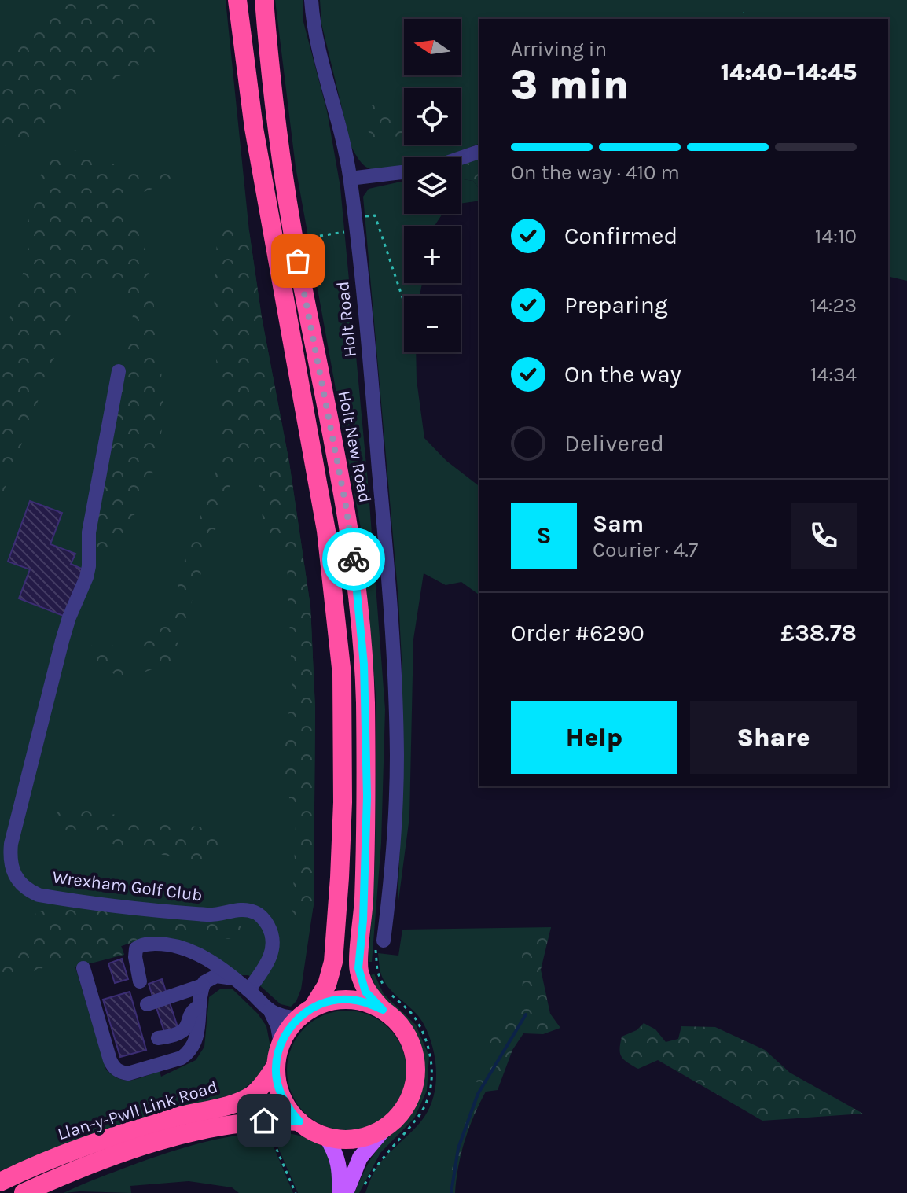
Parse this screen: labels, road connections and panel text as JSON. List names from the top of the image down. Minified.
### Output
{"streets":{"highway":["Holt New Road","Llan-y-Pwll Link Road"],"lane":["Holt Road","Wrexham Golf Club"]},"crossings":[["Holt New Road","Llan-y-Pwll Link Road"]],"north":"left","page":{"map_buttons":["+","−"],"heading":["3 min","Arriving in","14:40–14:45"],"panel":["Sam","Courier · 4.7","Order #6290","£38.78"],"bar":"On the way · 410 m","list":[["Confirmed","14:10"],["Preparing","14:23"],["On the way","14:34"],"Delivered"],"round":"S","buttons":["Help","Share"]}}
